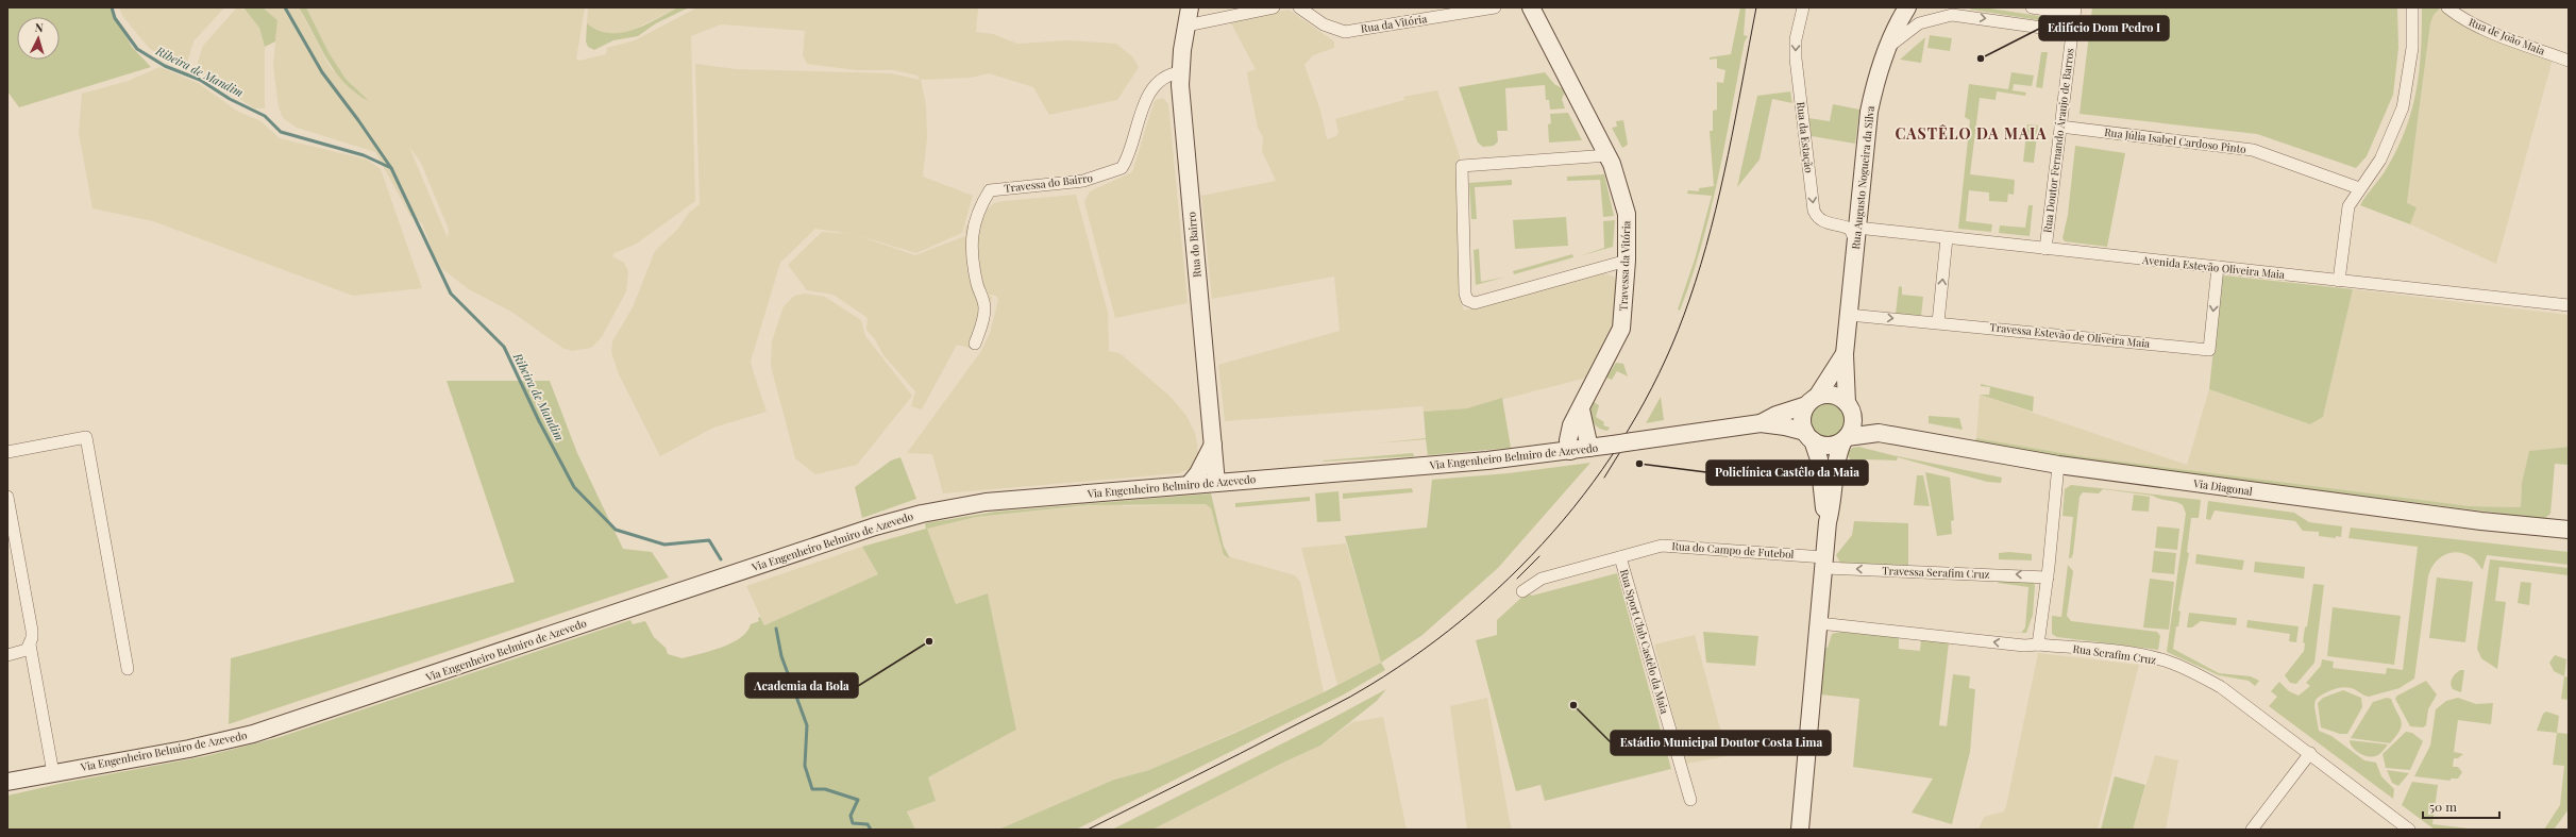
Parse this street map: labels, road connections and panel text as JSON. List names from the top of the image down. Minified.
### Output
{"streets":{"main road":["Rua Augusto Nogueira da Silva","Rua do Bairro","Travessa da Vitória","Via Engenheiro Belmiro de Azevedo","Via Diagonal"],"street":["Rua da Vitória","Rua de João Maia","Rua da Estação","Rua Doutor Fernando Áraujo de Barros","Rua Júlia Isabel Cardoso Pinto","Travessa do Bairro","Avenida Estevão Oliveira Maia","Travessa Estevão de Oliveira Maia","Rua do Campo de Futebol","Travessa Serafim Cruz","Rua Sport Club Castêlo da Maia","Rua Serafim Cruz"]},"crossings":[["Rua da Estação","Rua Augusto Nogueira da Silva"],["Rua da Estação","Avenida Estevão Oliveira Maia"],["Rua Doutor Fernando Áraujo de Barros","Rua Júlia Isabel Cardoso Pinto"],["Rua Doutor Fernando Áraujo de Barros","Avenida Estevão Oliveira Maia"],["Rua Augusto Nogueira da Silva","Avenida Estevão Oliveira Maia"],["Rua Augusto Nogueira da Silva","Travessa Estevão de Oliveira Maia"],["Rua Augusto Nogueira da Silva","Via Engenheiro Belmiro de Azevedo"],["Rua Augusto Nogueira da Silva","Via Diagonal"],["Travessa do Bairro","Rua do Bairro"],["Rua do Bairro","Via Engenheiro Belmiro de Azevedo"],["Travessa da Vitória","Via Engenheiro Belmiro de Azevedo"],["Avenida Estevão Oliveira Maia","Travessa Estevão de Oliveira Maia"],["Via Engenheiro Belmiro de Azevedo","Via Diagonal"],["Rua do Campo de Futebol","Travessa Serafim Cruz"],["Rua do Campo de Futebol","Rua Sport Club Castêlo da Maia"]],"one_way":["Rua da Estação","Travessa Serafim Cruz"],"districts":["CASTÊLO DA MAIA"],"water":["Ribeira de Mandim"],"places":["Edifício Dom Pedro I","Policlínica Castêlo da Maia","Academia da Bola","Estádio Municipal Doutor Costa Lima"],"scale_bar":"50 m","north":"top"}
